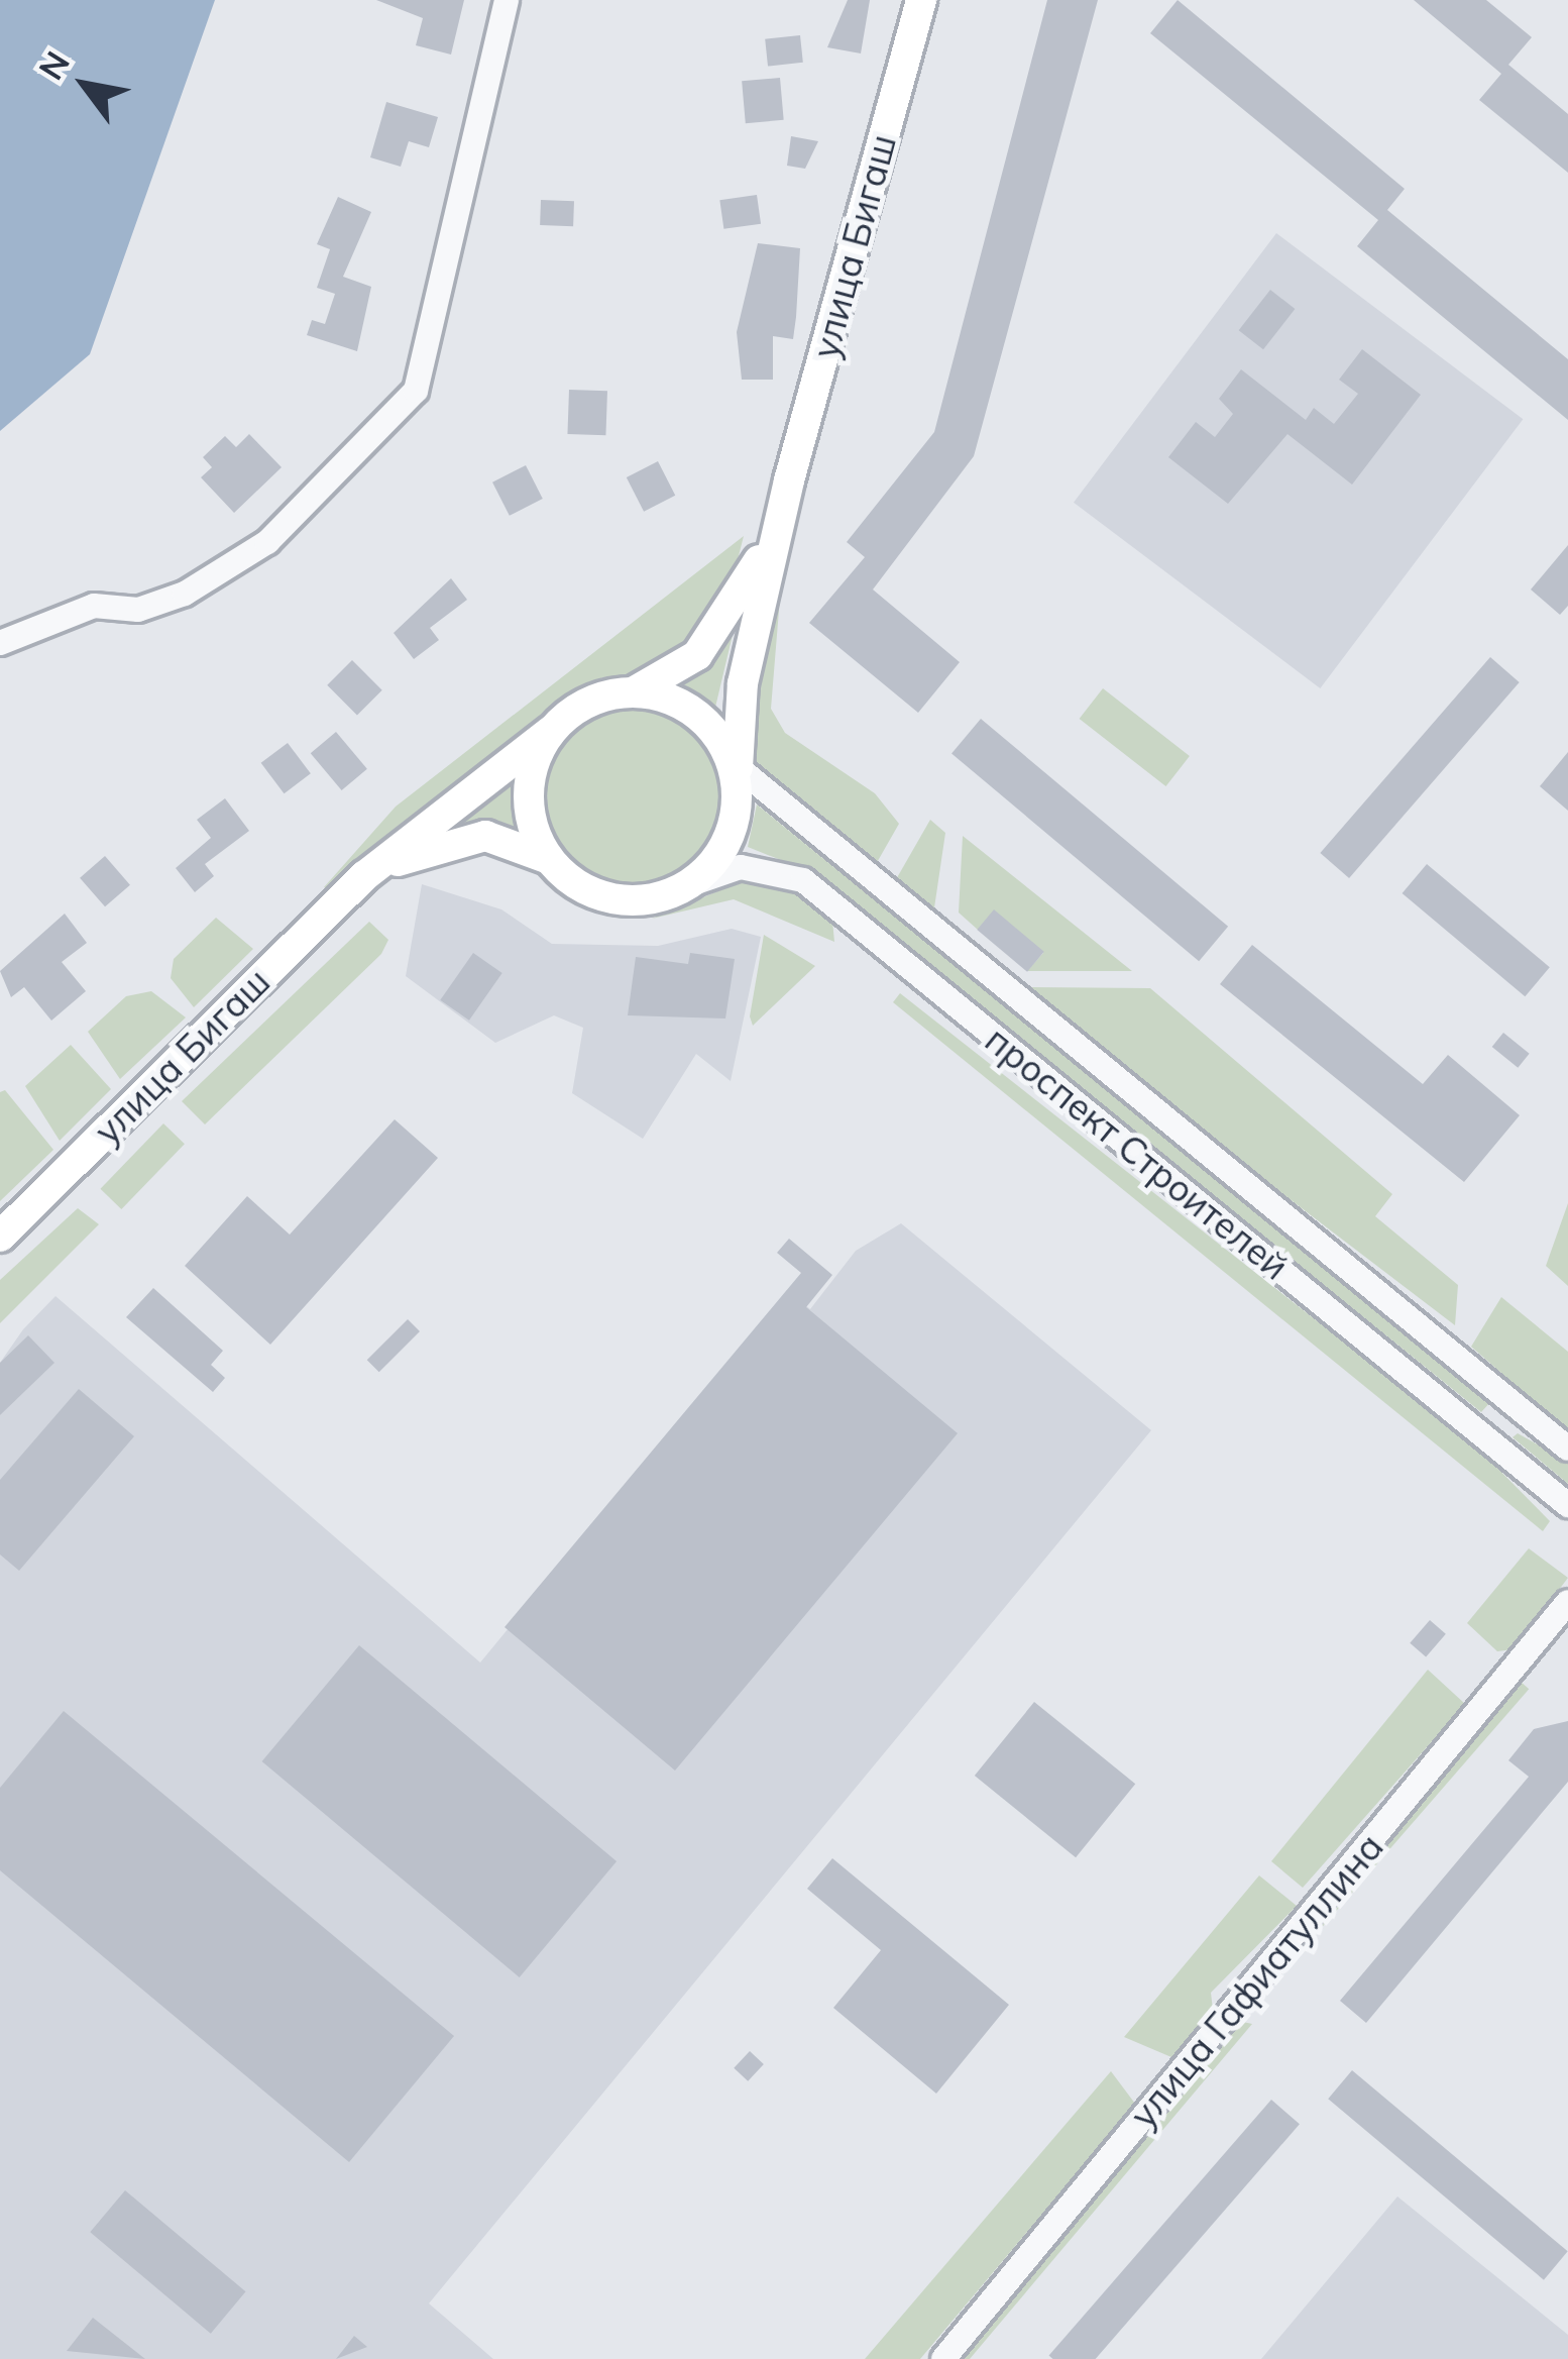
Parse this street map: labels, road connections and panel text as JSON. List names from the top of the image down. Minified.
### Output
{"streets":{"main road":["улица Бигаш"],"street":["проспект Строителей","улица Гафиатуллина"]},"crossings":[["улица Бигаш","проспект Строителей"]],"north":"top left"}
